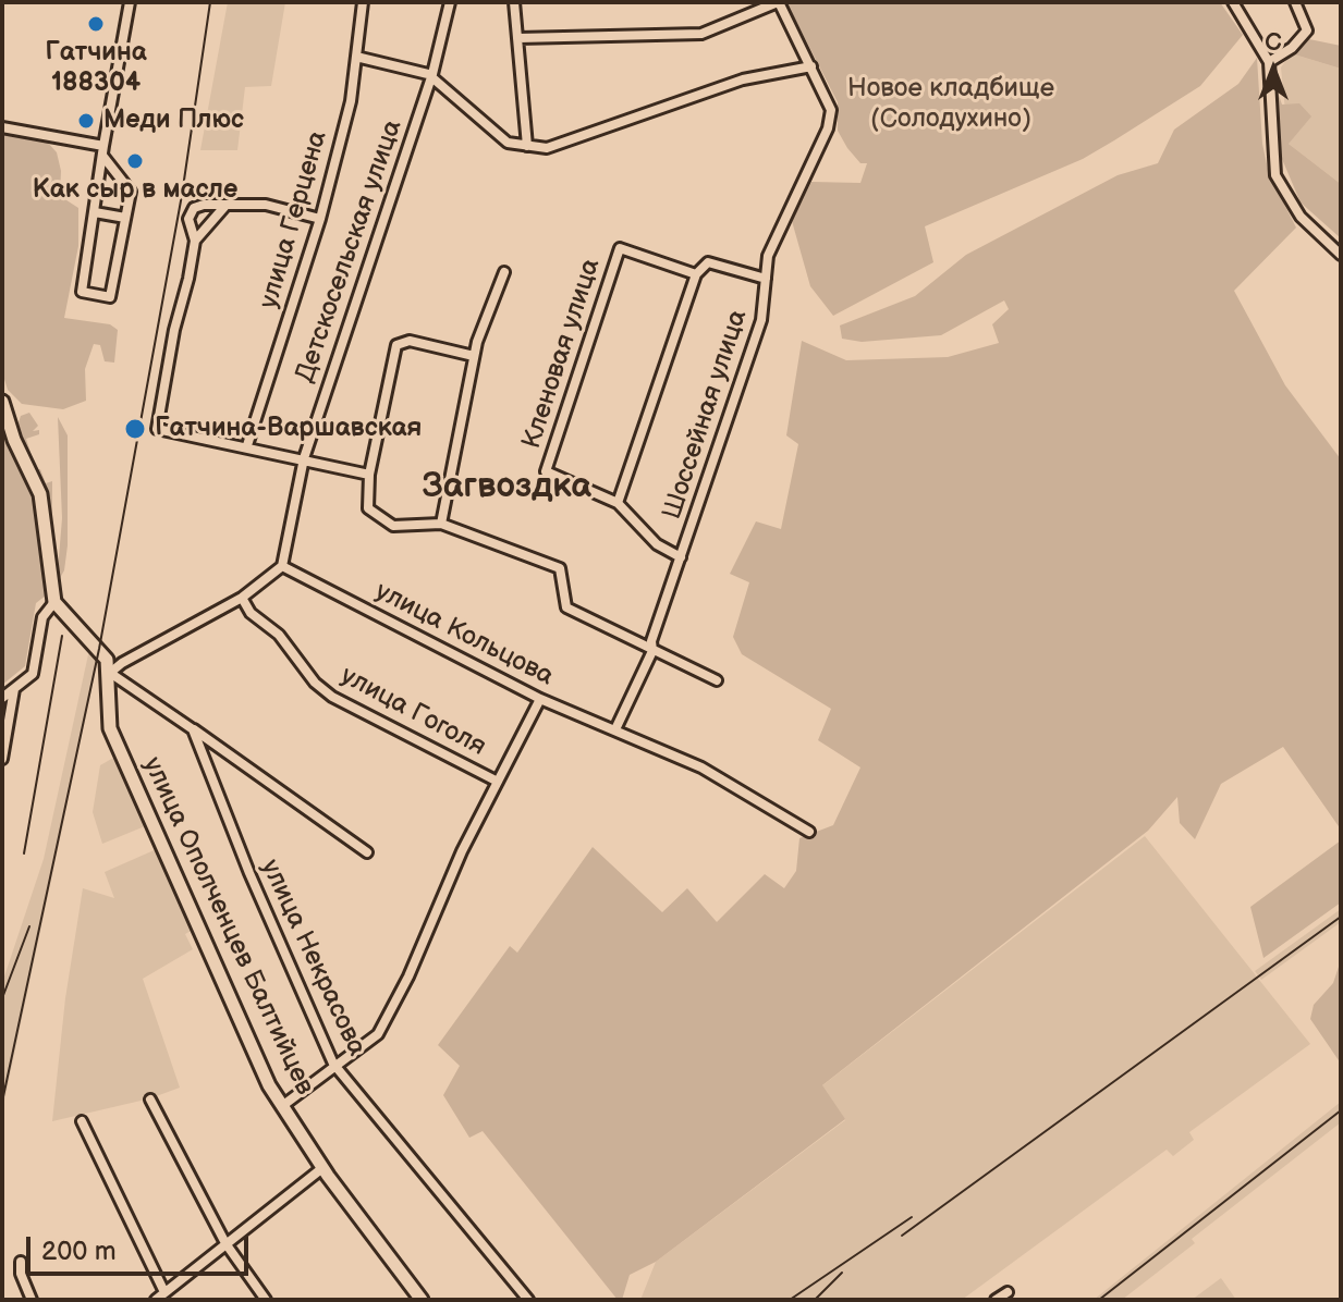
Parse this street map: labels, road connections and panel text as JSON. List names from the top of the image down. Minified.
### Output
{"streets":{"main road":["улица Ополченцев Балтийцев"],"street":["улица Герцена","Детскосельская улица","Кленовая улица","Шоссейная улица","улица Кольцова","улица Гоголя","улица Некрасова"]},"crossings":[["Детскосельская улица","улица Кольцова"],["Шоссейная улица","улица Кольцова"]],"districts":["Загвоздка"],"parks":["Новое кладбище (Солодухино)"],"places":["Гатчина 188304","Меди Плюс","Как сыр в масле","Гатчина-Варшавская"],"scale_bar":"200 m","north":"top"}
